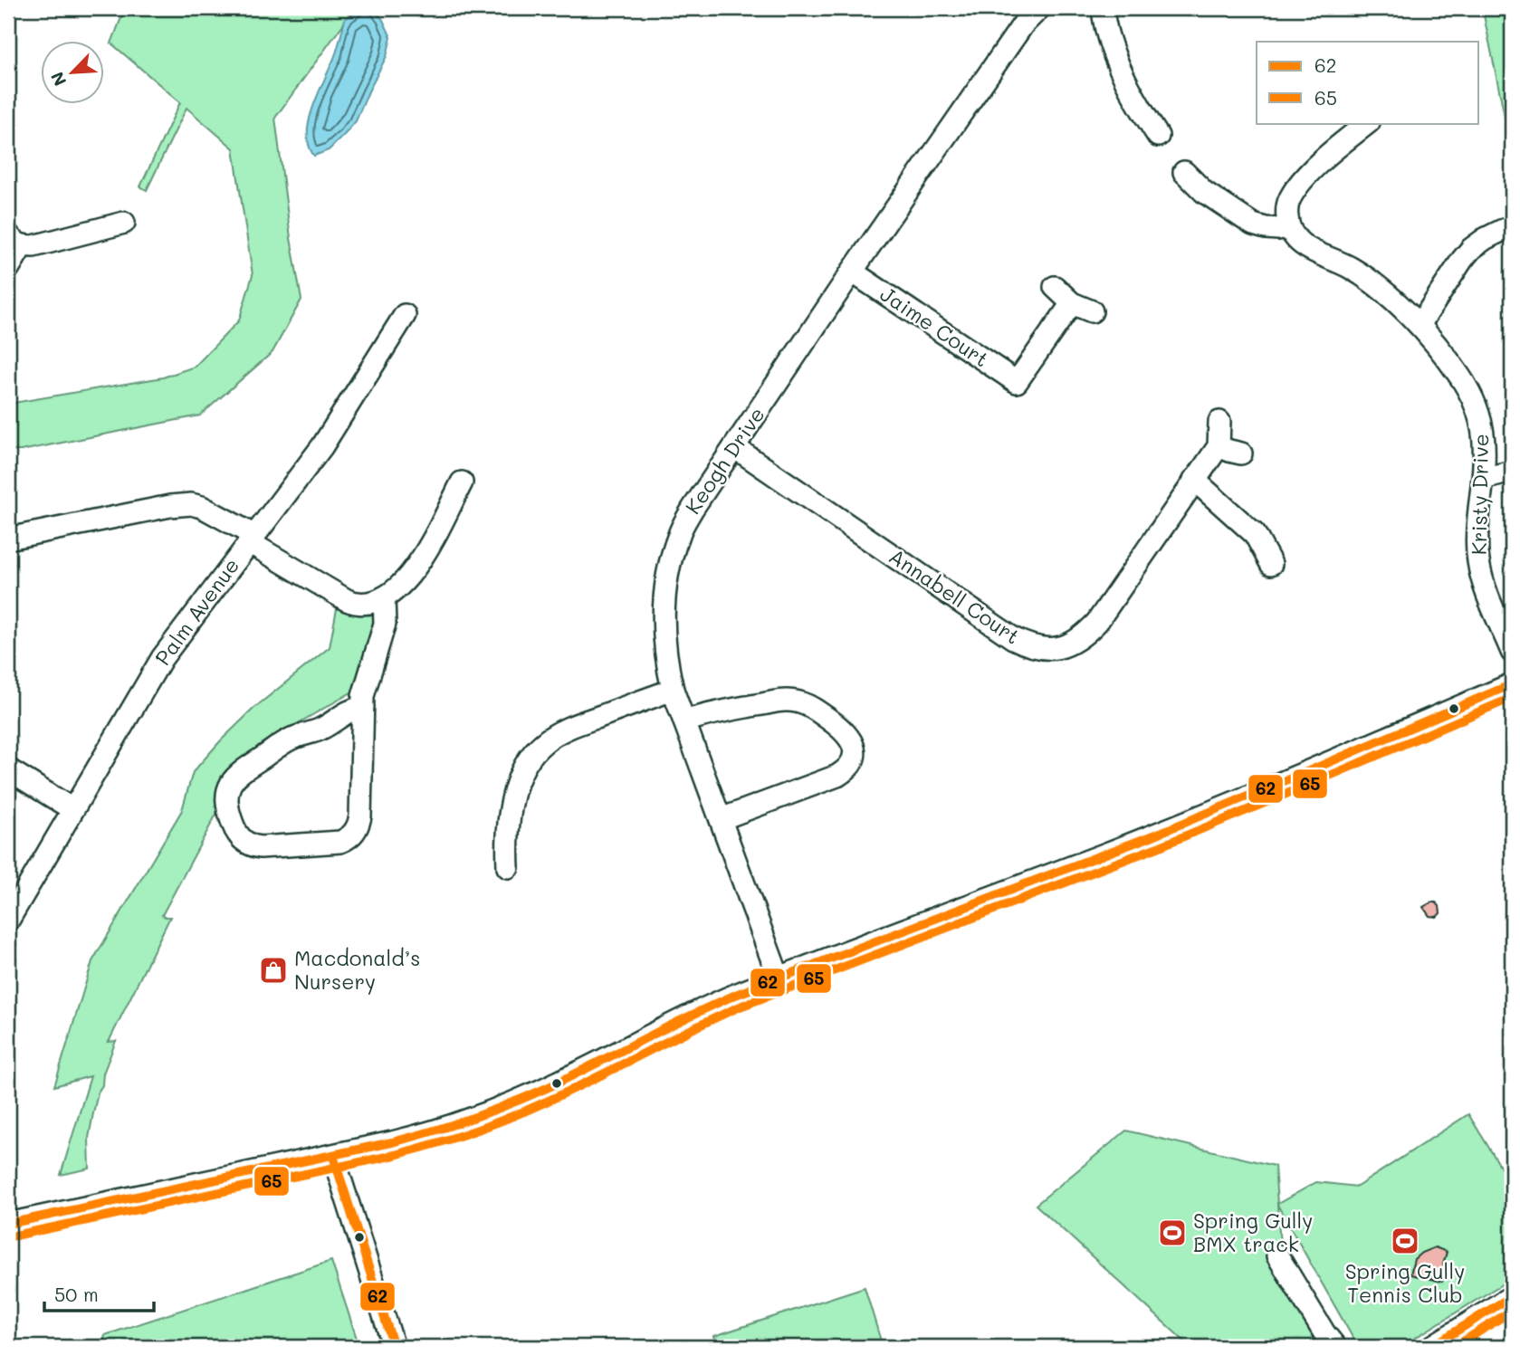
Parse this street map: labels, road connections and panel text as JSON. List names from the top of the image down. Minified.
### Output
{"streets":{"street":["Jaime Court","Keogh Drive","Kristy Drive","Annabell Court","Palm Avenue"]},"crossings":[["Jaime Court","Keogh Drive"],["Keogh Drive","Annabell Court"]],"places":{"shop":["Macdonald’s Nursery"],"sports":["Spring Gully BMX track","Spring Gully Tennis Club"]},"lines":["transit line 62","transit line 65"],"legend":["62","65"],"scale_bar":"50 m","north":"bottom left"}
